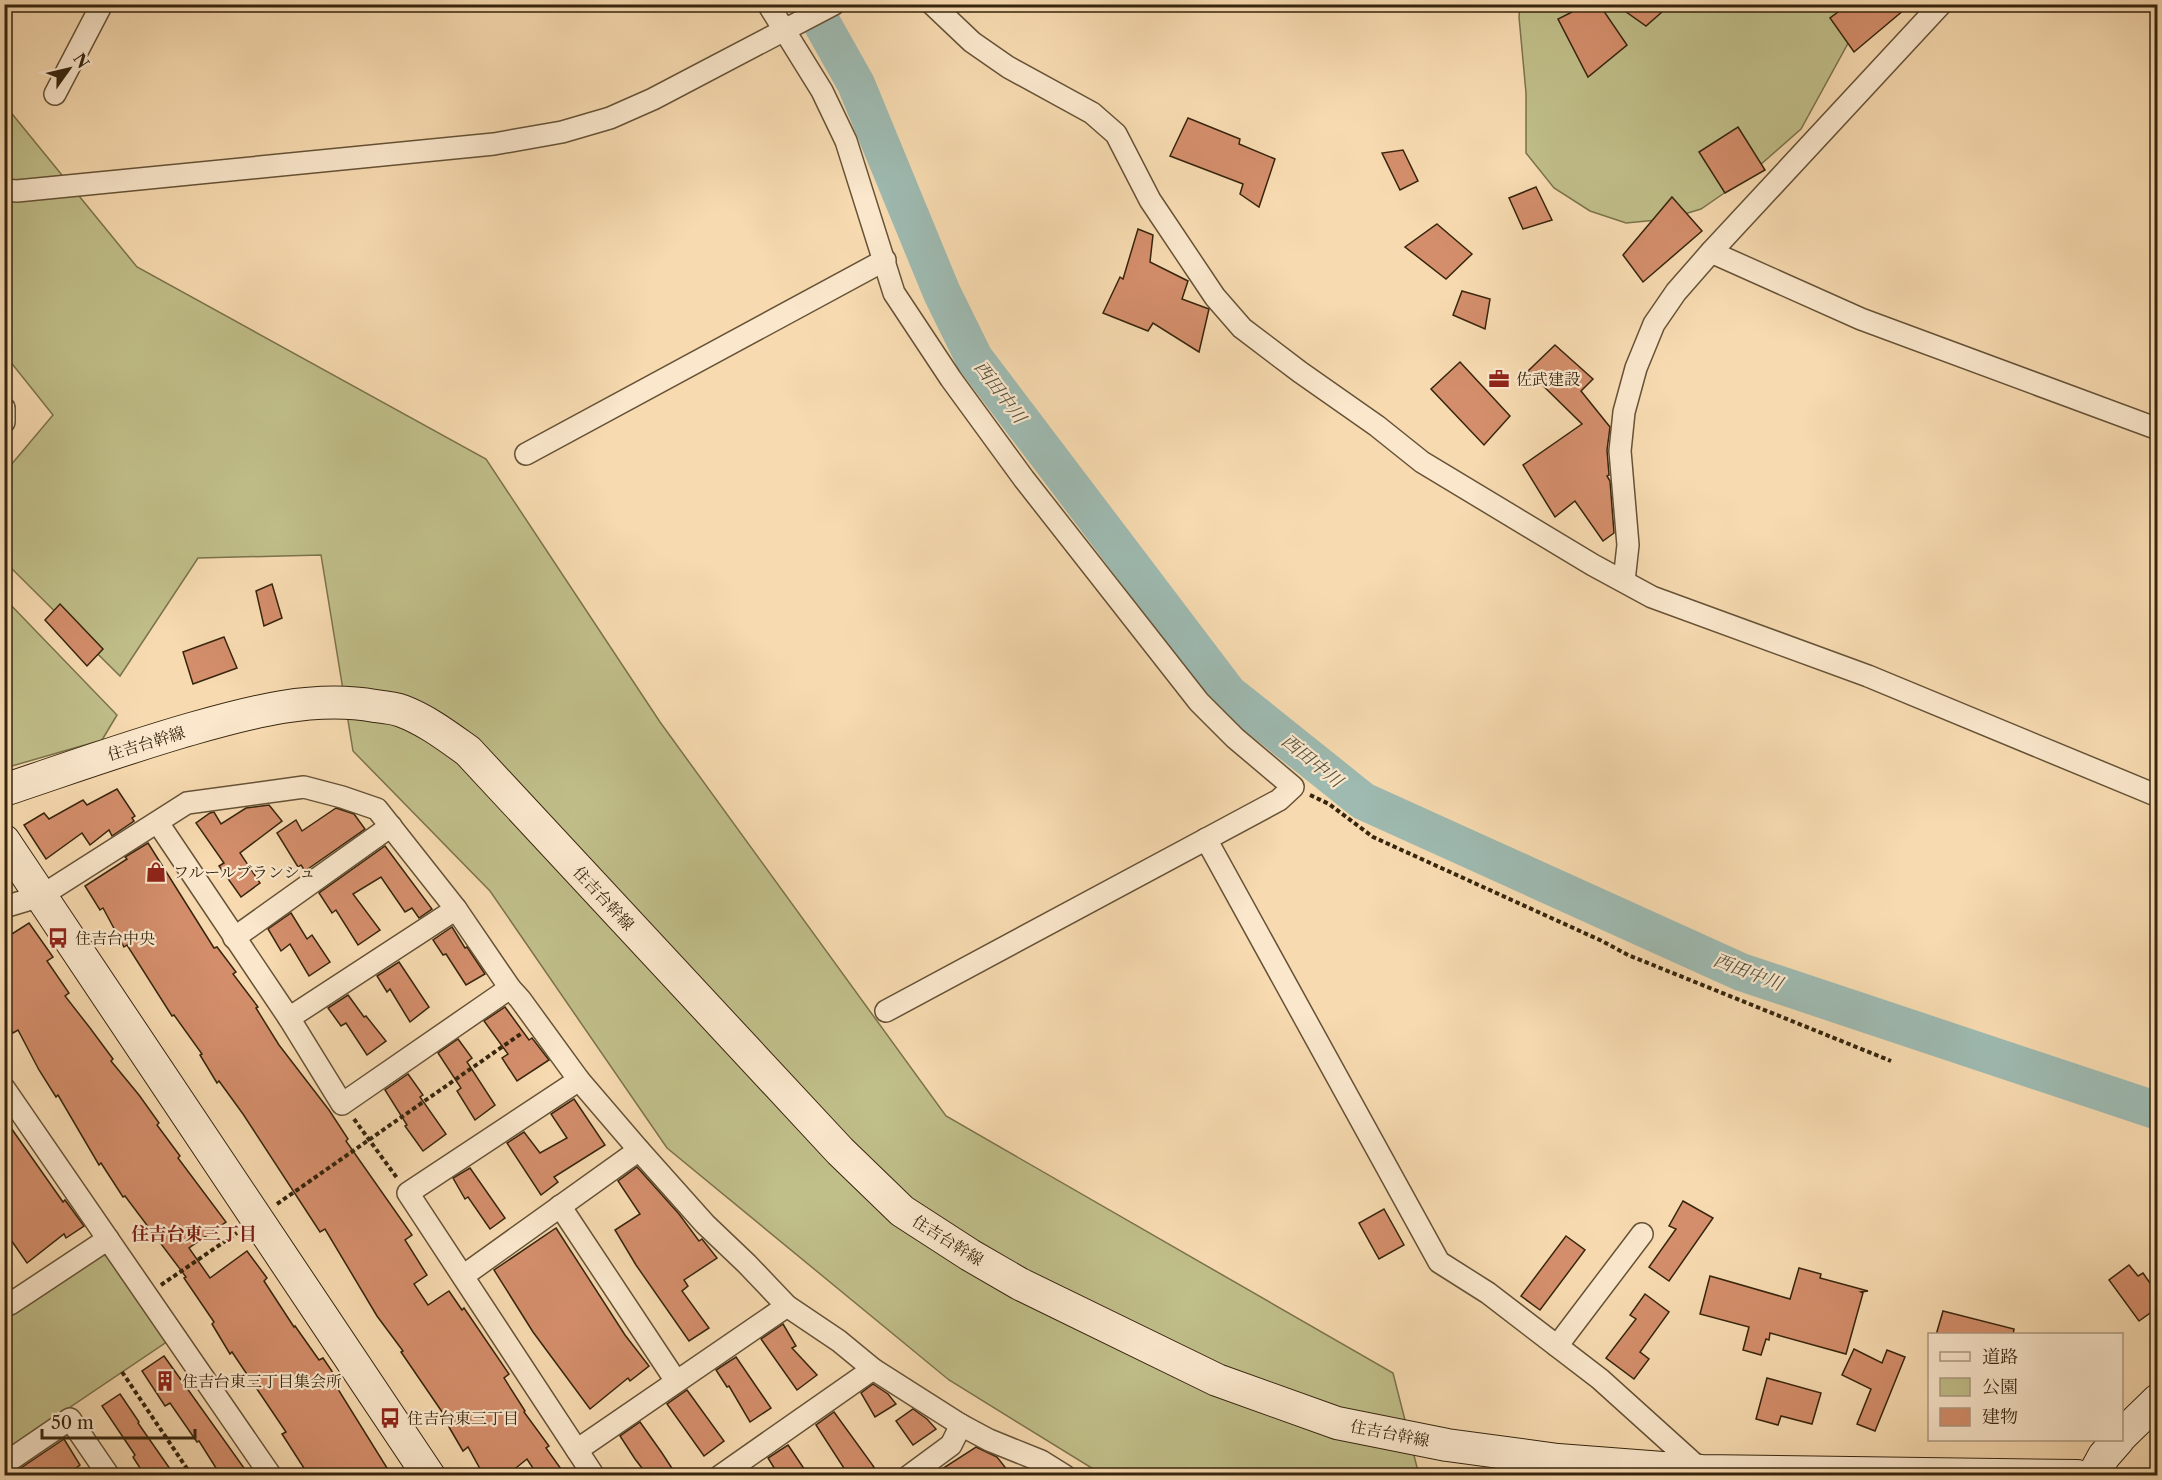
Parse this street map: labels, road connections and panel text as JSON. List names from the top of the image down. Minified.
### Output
{"streets":{"street":["住吉台幹線"]},"districts":["住吉台東三丁目"],"water":["西田中川"],"places":{"office":["佐武建設"],"shop":["フルールブランシュ"],"bus stop":["住吉台中央","住吉台東三丁目"],"building":["住吉台東三丁目集会所"]},"legend":["道路","公園","建物"],"scale_bar":"50 m","north":"top right"}
